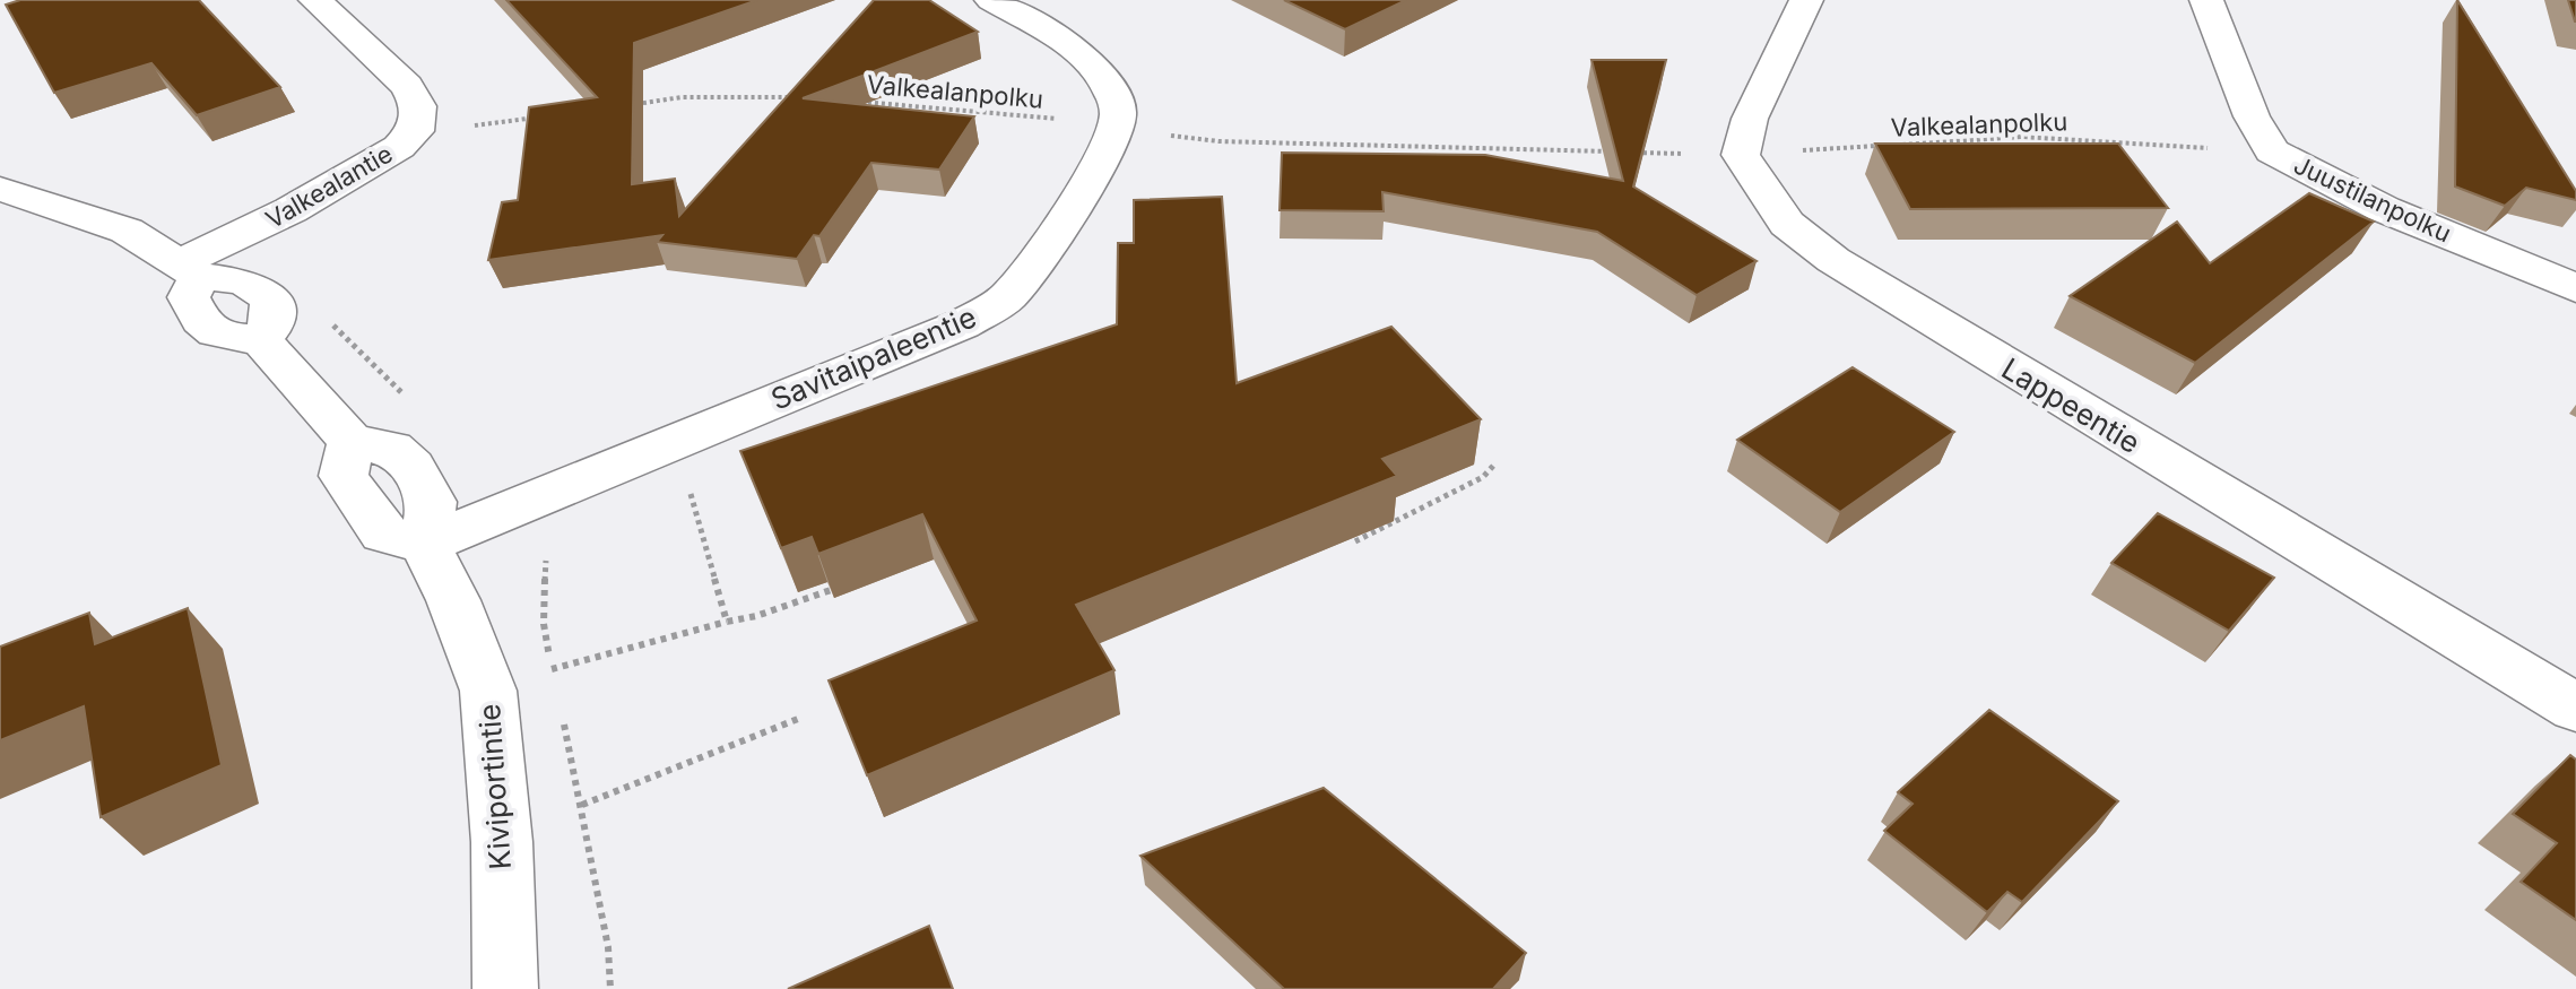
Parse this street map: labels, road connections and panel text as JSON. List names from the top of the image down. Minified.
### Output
{"streets":{"street":["Valkealantie","Juustilanpolku","Savitaipaleentie","Lappeentie","Kiviportintie"],"path":["Valkealanpolku"]},"crossings":[["Valkealanpolku","Juustilanpolku"],["Valkealanpolku","Savitaipaleentie"],["Valkealanpolku","Lappeentie"],["Savitaipaleentie","Kiviportintie"]]}
